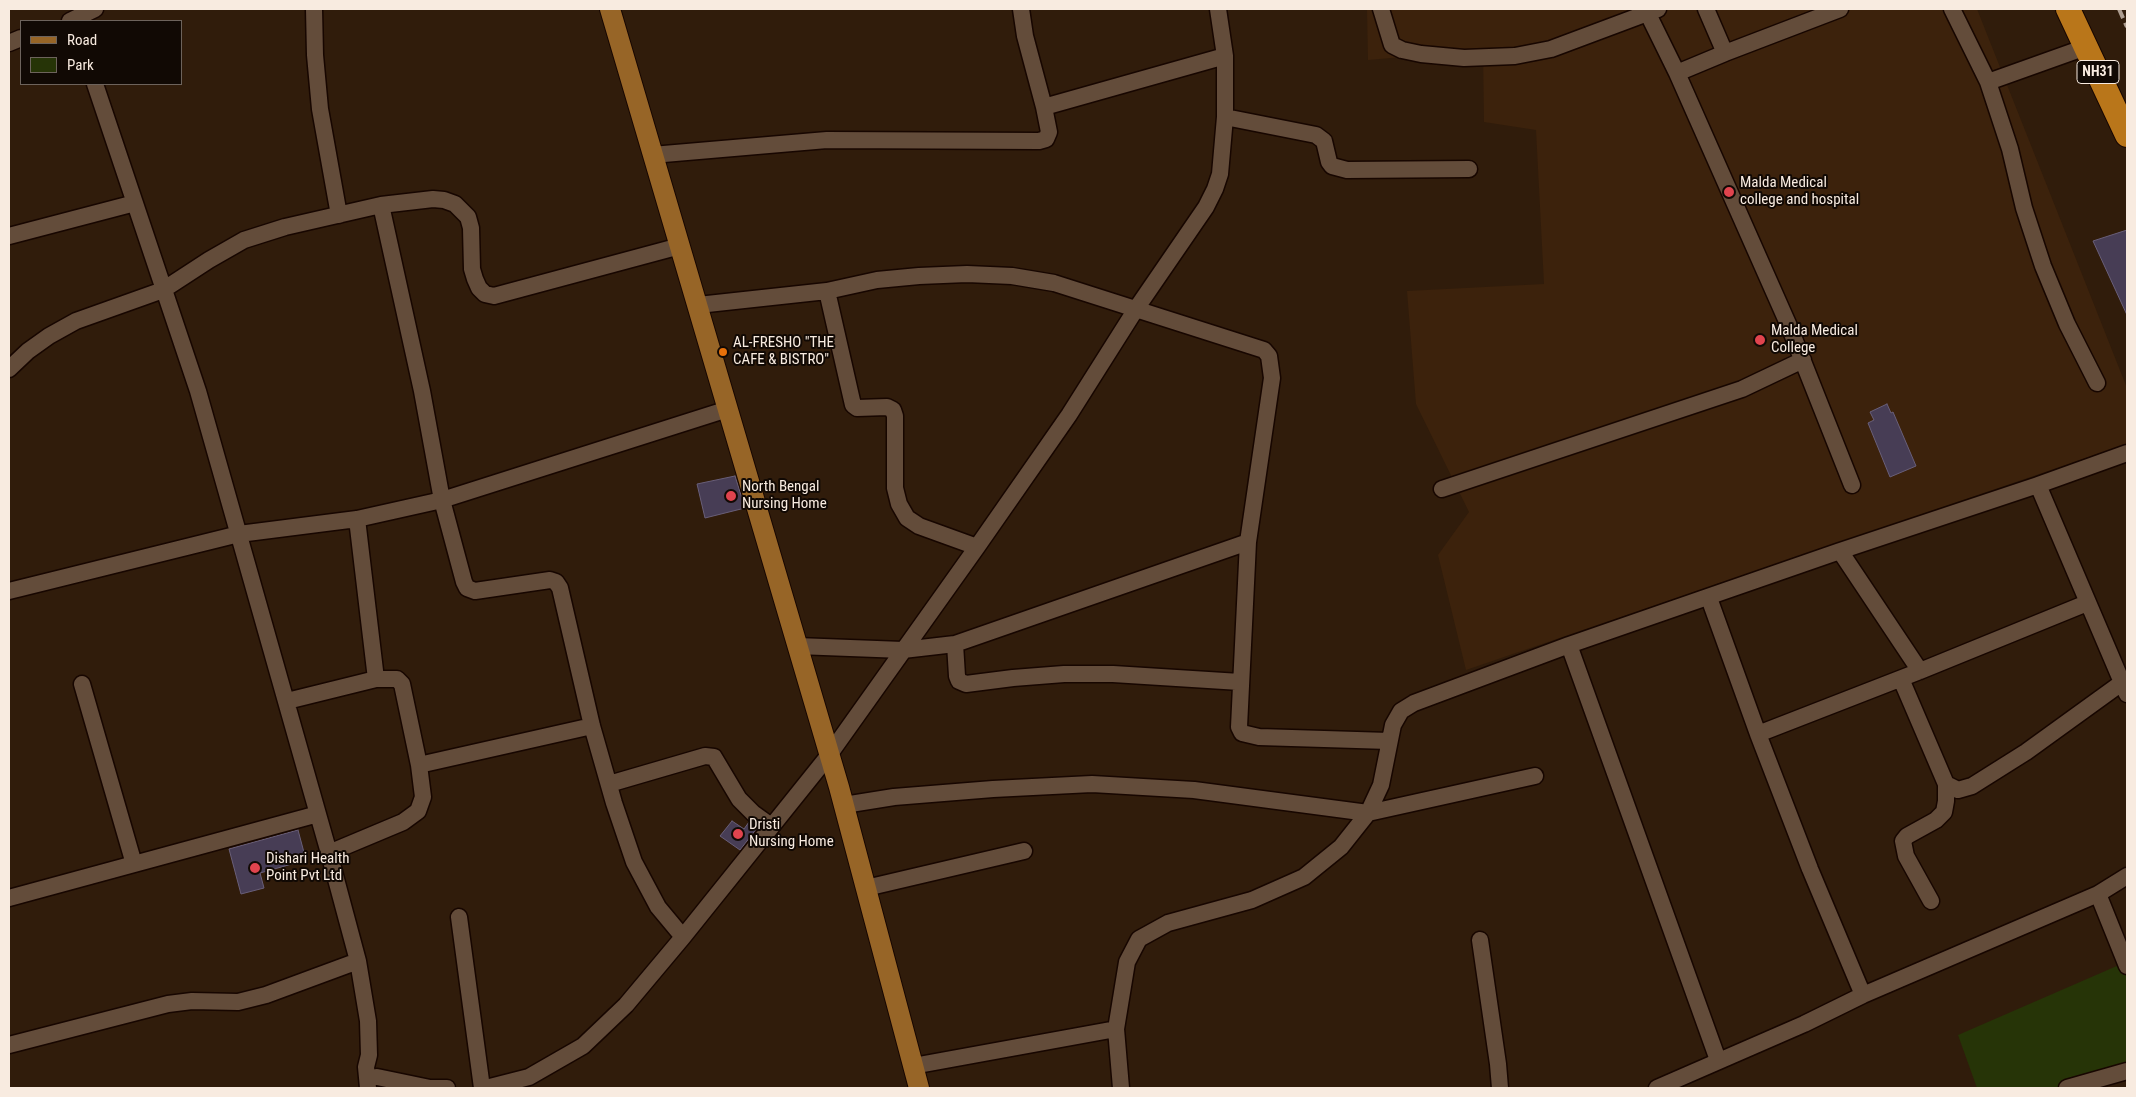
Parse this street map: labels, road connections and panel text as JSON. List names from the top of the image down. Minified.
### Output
{"streets":{"highway":["NH31"]},"places":["Malda Medical college and hospital","Malda Medical College","AL-FRESHO \"THE CAFE & BISTRO\"","North Bengal Nursing Home","Dristi Nursing Home","Dishari Health Point Pvt Ltd"],"legend":["Road","Park"]}
